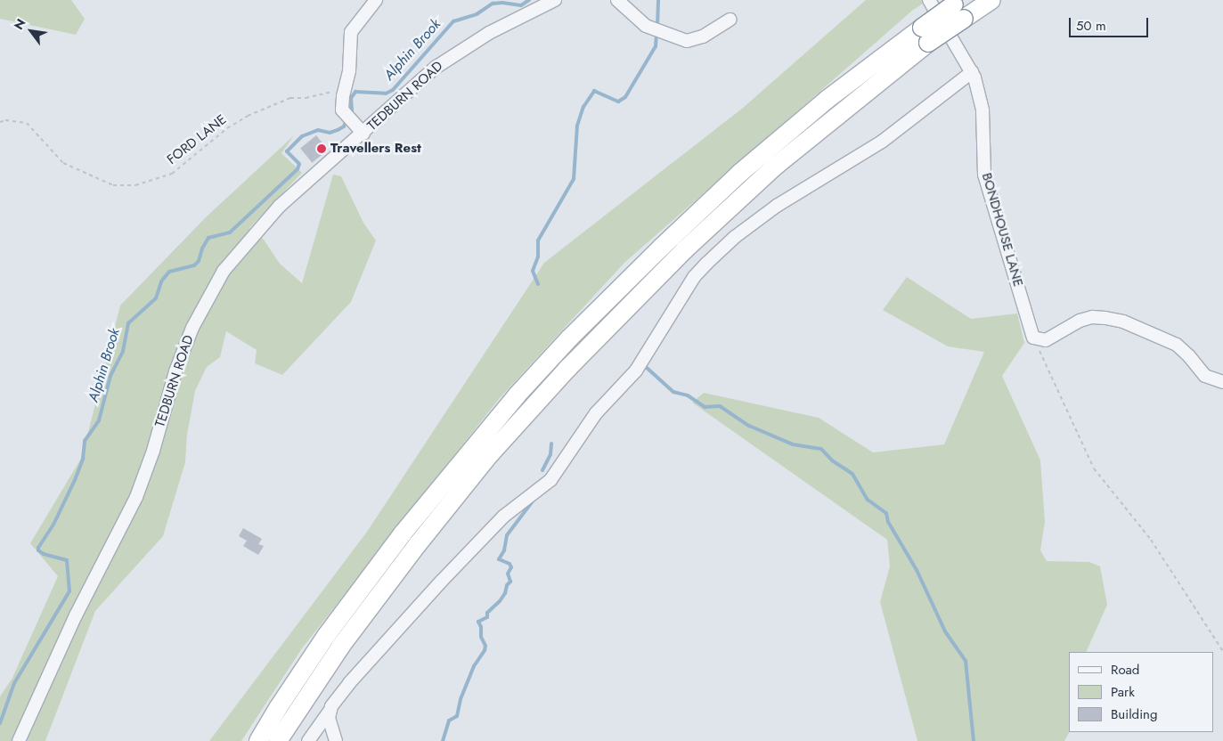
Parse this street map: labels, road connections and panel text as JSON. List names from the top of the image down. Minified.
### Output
{"streets":{"street":["TEDBURN ROAD","BONDHOUSE LANE"],"path":["FORD LANE"]},"water":["Alphin Brook"],"places":["Travellers Rest"],"legend":["Road","Park","Building"],"scale_bar":"50 m","north":"top left"}
